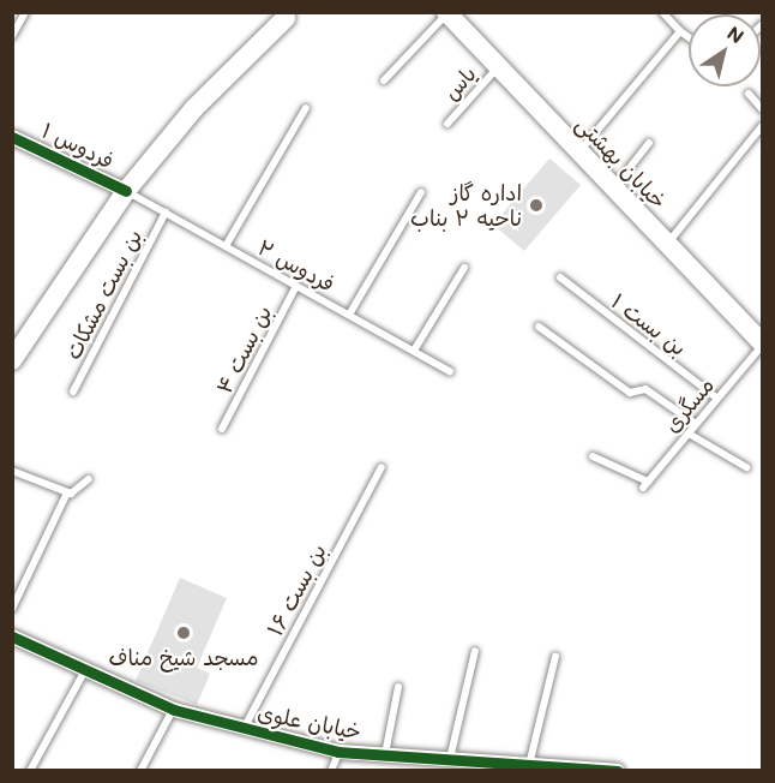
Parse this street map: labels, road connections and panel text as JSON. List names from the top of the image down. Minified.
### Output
{"streets":{"main road":["خیابان بهشتی"],"street":["فردوس ۱","خیابان علوی"],"lane":["یاس","فردوس ۲","بن بست مشکات","بن بست ۱","بن بست ۴","مسگری","بن بست ۱۶"]},"crossings":[["یاس","خیابان بهشتی"],["فردوس ۱","فردوس ۲"],["خیابان بهشتی","مسگری"],["فردوس ۲","بن بست مشکات"],["فردوس ۲","بن بست ۴"],["بن بست ۱","مسگری"],["بن بست ۱۶","خیابان علوی"]],"places":["اداره گاز ناحیه ۲ بناب","مسجد شیخ مناف"],"north":"top right"}
